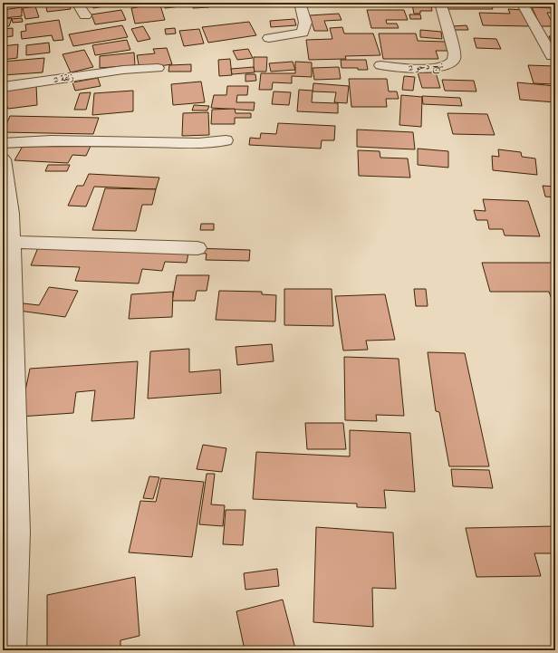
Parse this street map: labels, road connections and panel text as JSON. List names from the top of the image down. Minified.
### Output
{"streets":{"street":["نهج دحو 2","زنقة 2"]}}
